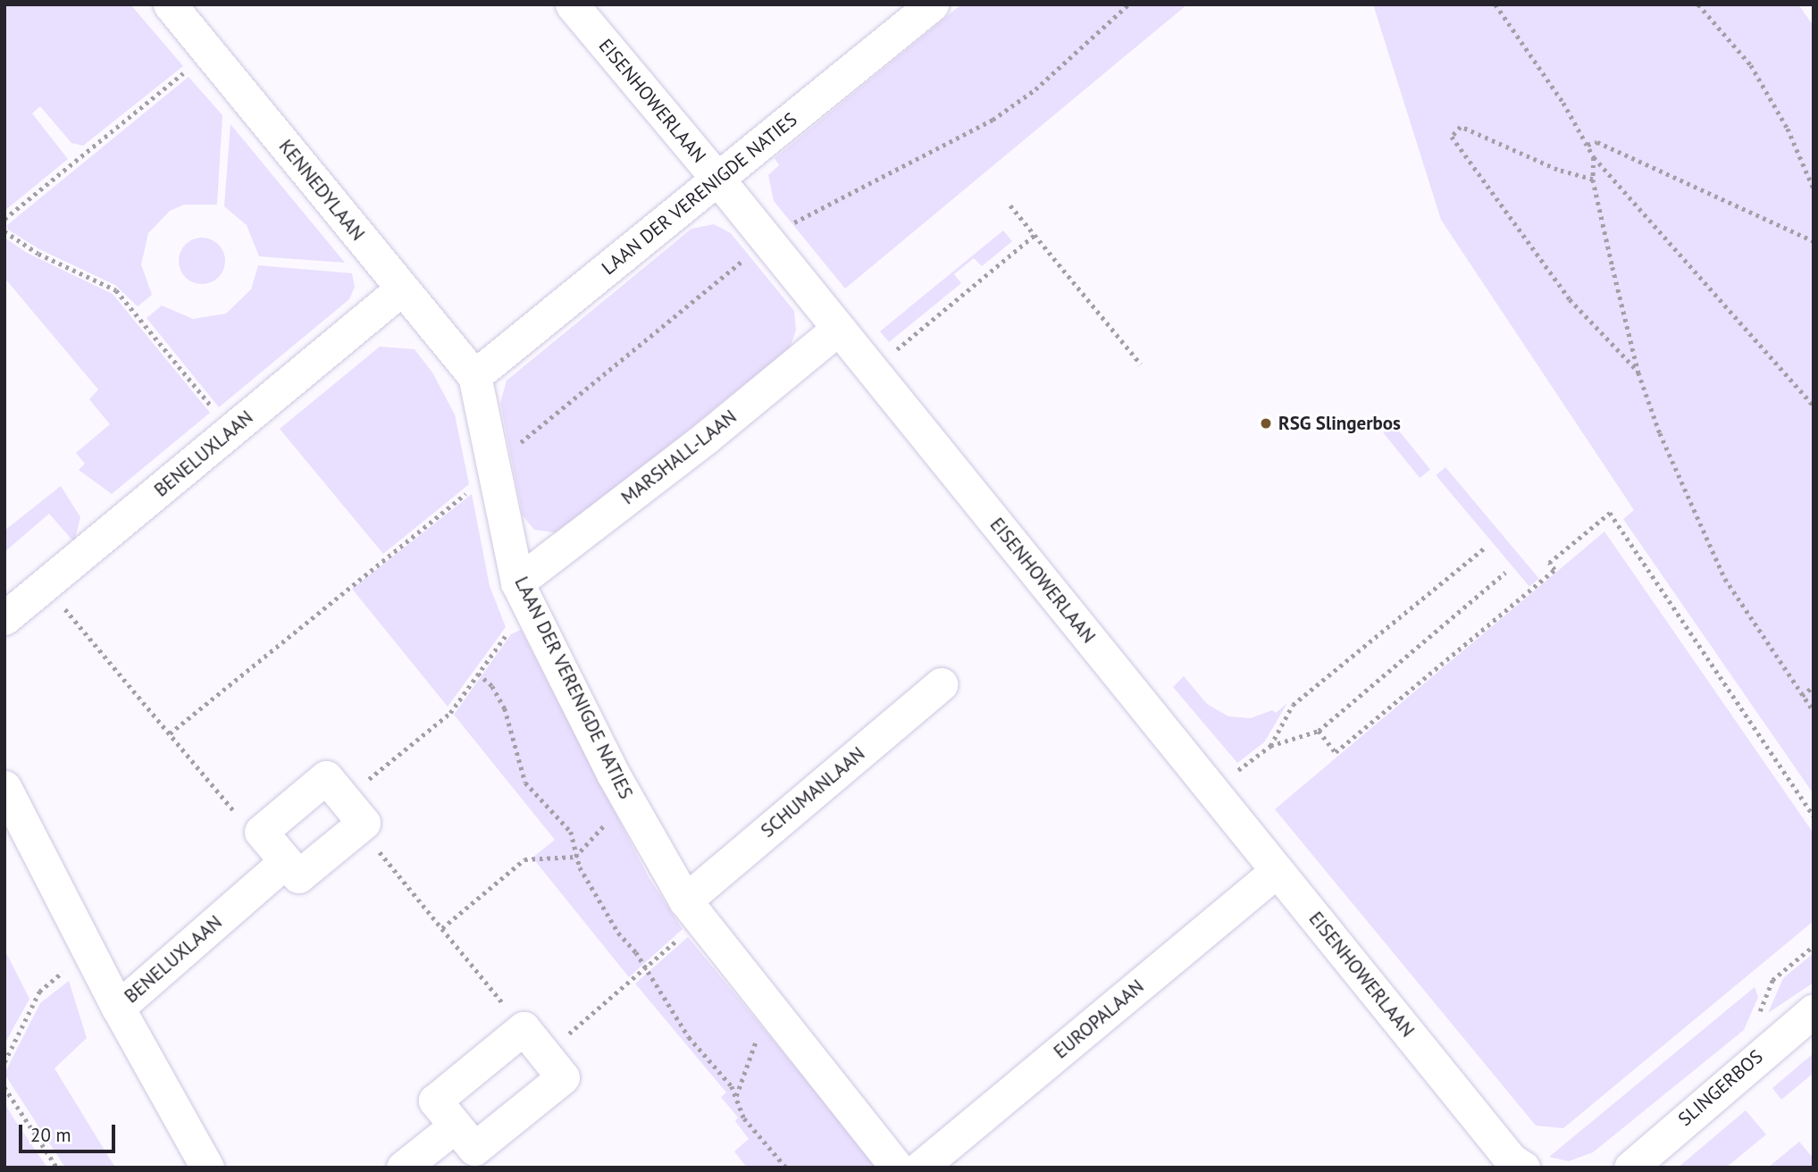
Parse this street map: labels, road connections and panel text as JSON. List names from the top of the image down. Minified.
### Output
{"streets":{"street":["EISENHOWERLAAN","KENNEDYLAAN","LAAN DER VERENIGDE NATIES","BENELUXLAAN","MARSHALL-LAAN","SCHUMANLAAN","EUROPALAAN","SLINGERBOS"]},"crossings":[["EISENHOWERLAAN","LAAN DER VERENIGDE NATIES"],["EISENHOWERLAAN","MARSHALL-LAAN"],["EISENHOWERLAAN","EUROPALAAN"],["KENNEDYLAAN","LAAN DER VERENIGDE NATIES"],["KENNEDYLAAN","BENELUXLAAN"],["LAAN DER VERENIGDE NATIES","MARSHALL-LAAN"],["LAAN DER VERENIGDE NATIES","SCHUMANLAAN"]],"places":["RSG Slingerbos"],"scale_bar":"20 m"}
